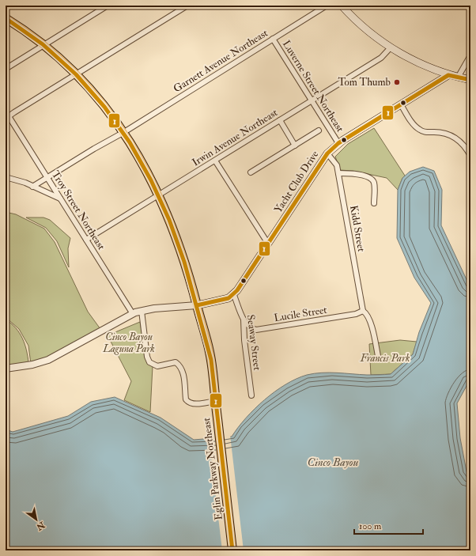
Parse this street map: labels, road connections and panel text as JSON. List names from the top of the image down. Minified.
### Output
{"streets":{"highway":["Eglin Parkway Northeast"],"main road":["Yacht Club Drive"],"street":["Garnett Avenue Northeast","Luverne Street Northeast","Irwin Avenue Northeast","Troy Street Northeast","Kidd Street","Lucile Street","Seaway Street"]},"crossings":[["Garnett Avenue Northeast","Luverne Street Northeast"],["Garnett Avenue Northeast","Troy Street Northeast"],["Garnett Avenue Northeast","Eglin Parkway Northeast"],["Luverne Street Northeast","Irwin Avenue Northeast"],["Luverne Street Northeast","Yacht Club Drive"],["Irwin Avenue Northeast","Troy Street Northeast"],["Irwin Avenue Northeast","Eglin Parkway Northeast"],["Yacht Club Drive","Kidd Street"],["Yacht Club Drive","Seaway Street"],["Yacht Club Drive","Eglin Parkway Northeast"],["Kidd Street","Lucile Street"],["Lucile Street","Seaway Street"]],"water":["Cinco Bayou"],"parks":["Cinco Bayou Laguna Park","Francis Park"],"places":["Tom Thumb"],"lines":["transit line 1"],"scale_bar":"100 m","north":"bottom right"}
